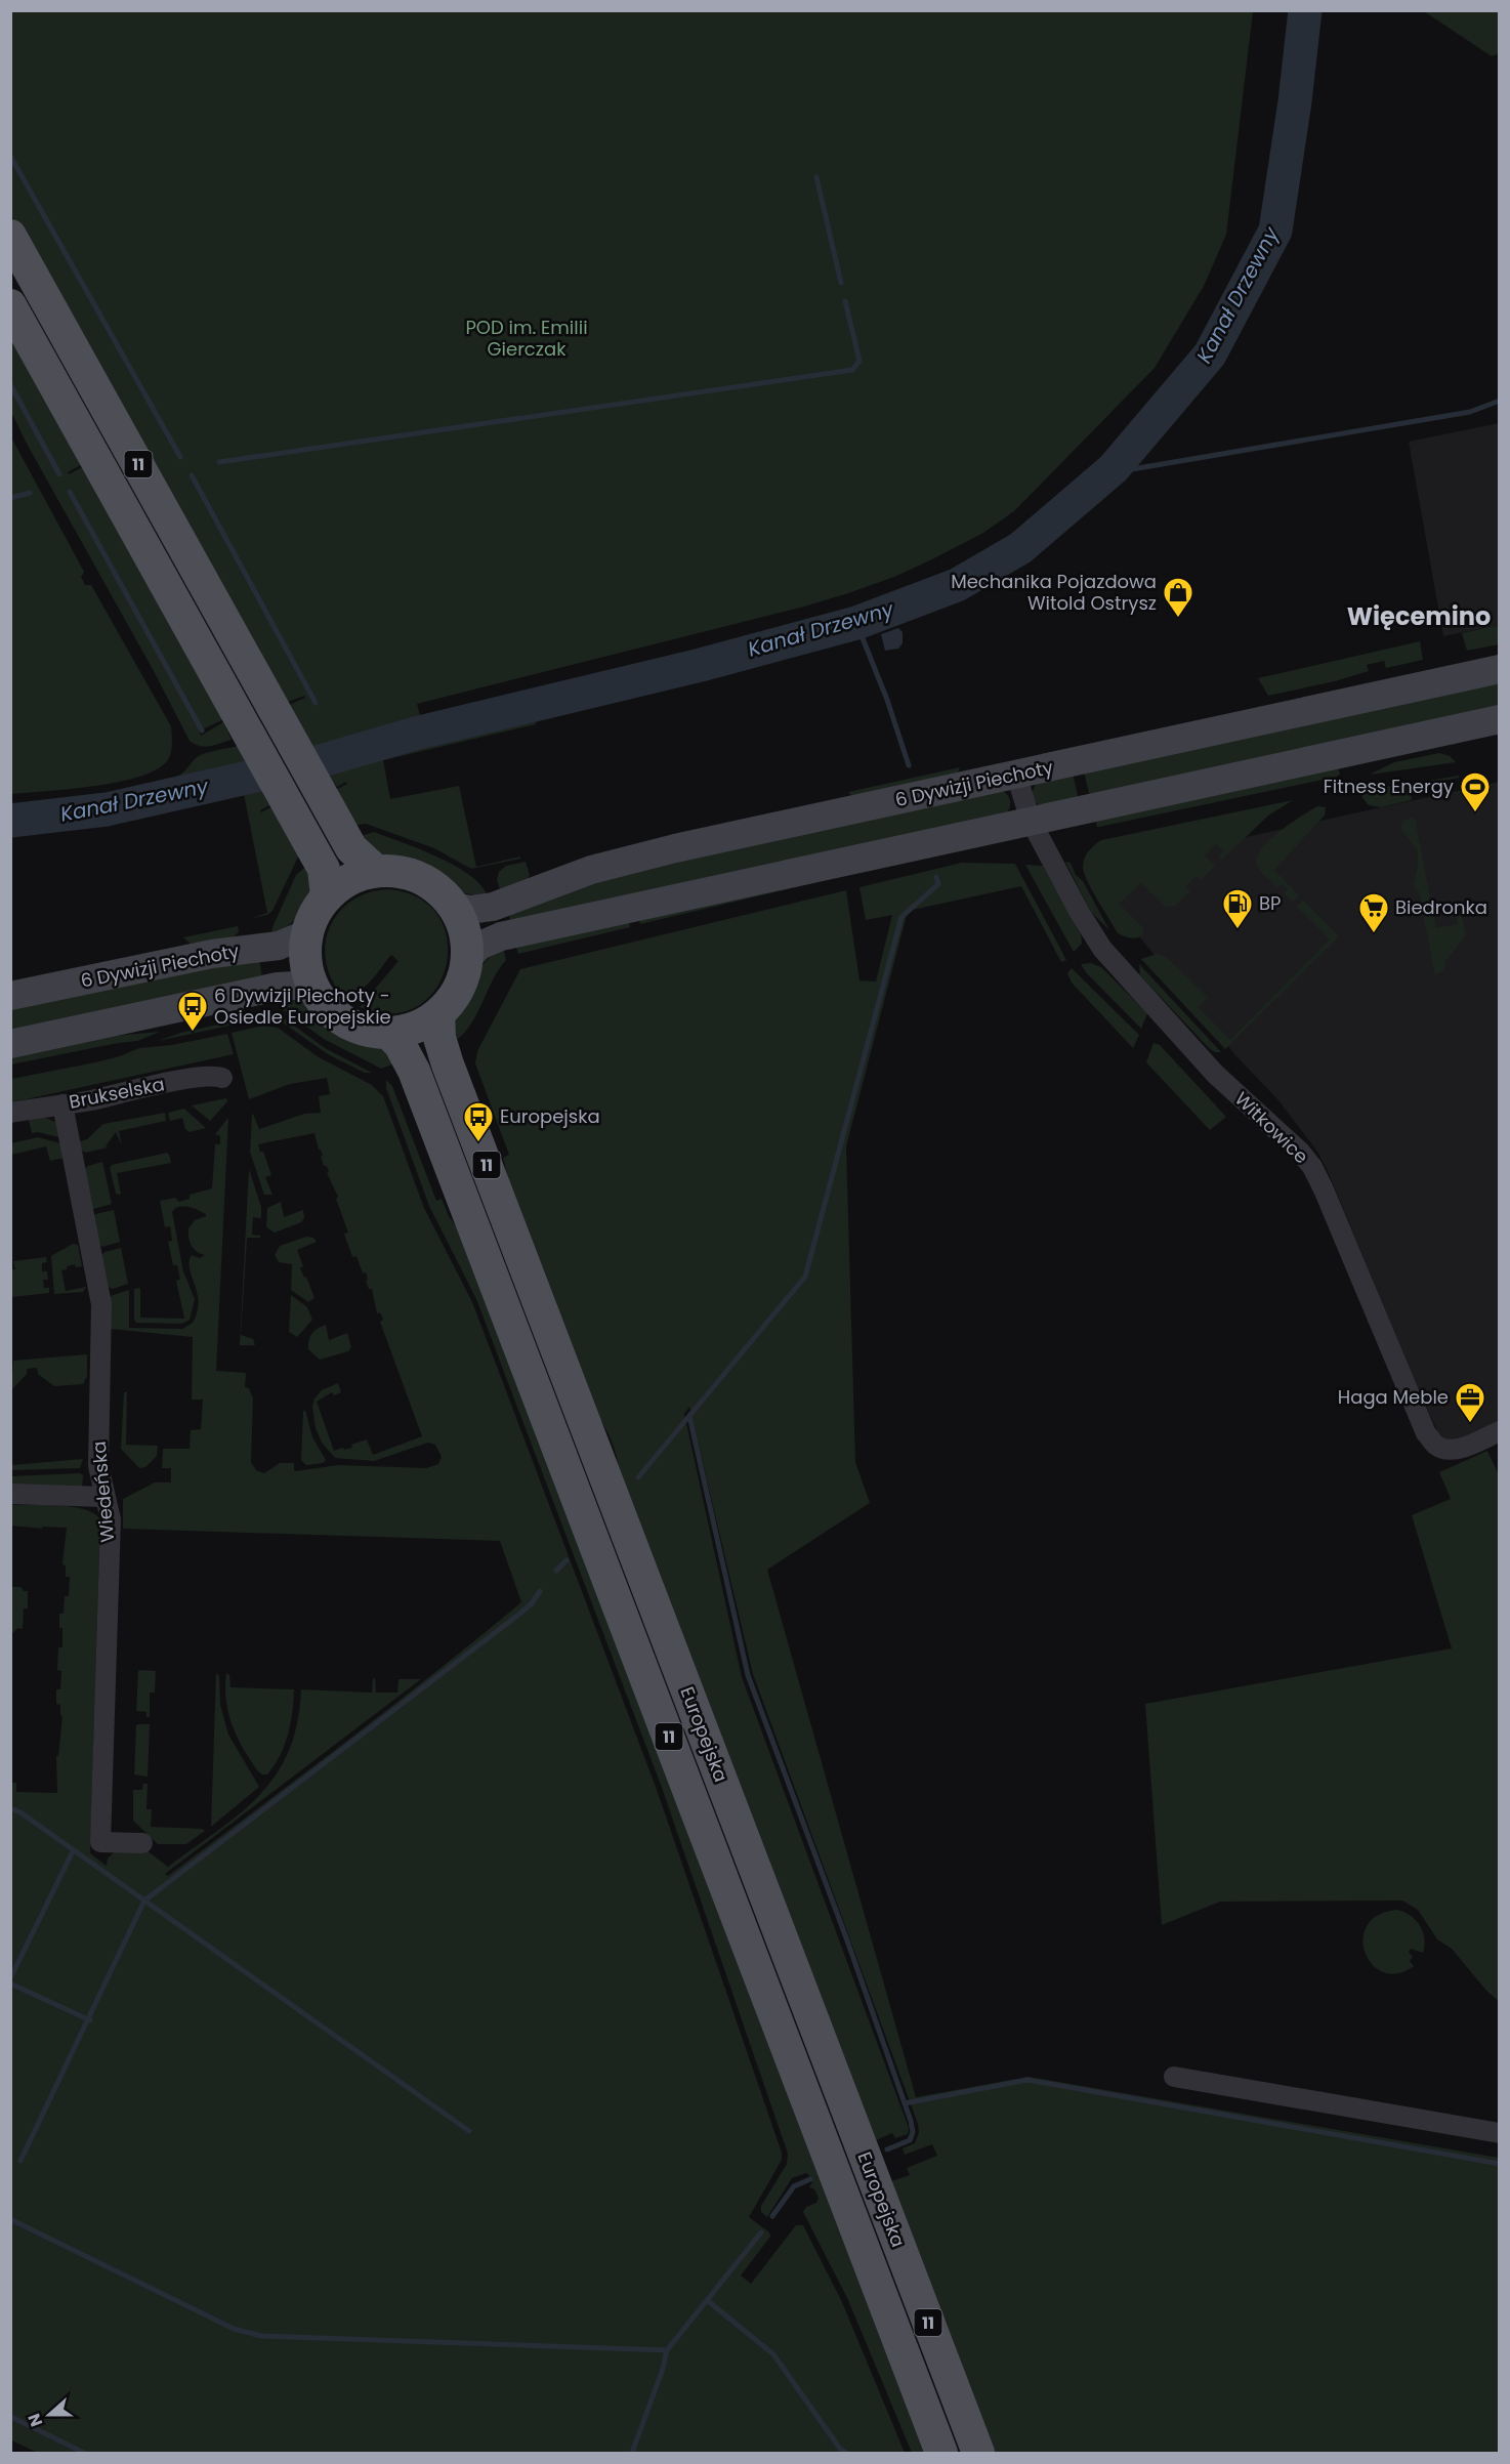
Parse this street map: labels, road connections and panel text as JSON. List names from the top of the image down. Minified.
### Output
{"streets":{"main road":["11","Europejska"],"street":["6 Dywizji Piechoty","Brukselska","Witkowice","Wiedeńska"]},"crossings":[["11","6 Dywizji Piechoty"],["11","Europejska"],["6 Dywizji Piechoty","Europejska"],["Brukselska","Wiedeńska"]],"districts":["Więcemino"],"water":["Kanał Drzewny"],"parks":["POD im. Emilii Gierczak"],"places":{"shop":["Mechanika Pojazdowa Witold Ostrysz"],"sports":["Fitness Energy"],"fuel station":["BP"],"supermarket":["Biedronka"],"bus stop":["6 Dywizji Piechoty - Osiedle Europejskie","Europejska"],"office":["Haga Meble"]},"north":"left"}
